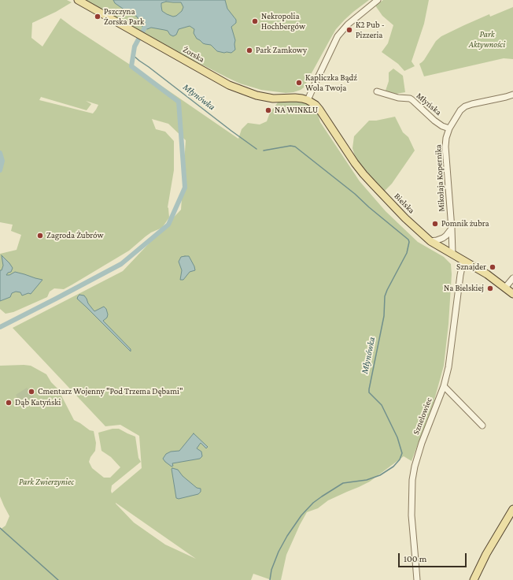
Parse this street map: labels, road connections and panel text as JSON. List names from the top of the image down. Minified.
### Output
{"streets":{"main road":["Żorska","Bielska"],"street":["Młyńska","Mikołaja Kopernika","Sznelowiec"]},"crossings":[["Żorska","Bielska"],["Młyńska","Mikołaja Kopernika"],["Mikołaja Kopernika","Bielska"],["Bielska","Sznelowiec"]],"water":["Młynówka"],"parks":["Park Aktywności","Park Zwierzyniec"],"places":["Pszczyna Żorska Park","Nekropolia Hochbergów","K2 Pub - Pizzeria","Park Zamkowy","Kapliczka Bądź Wola Twoja","NA WINKLU","Pomnik żubra","Zagroda Żubrów","Sznajder","Na Bielskiej","Cmentarz Wojenny \"Pod Trzema Dębami\"","Dąb Katyński"],"scale_bar":"100 m"}
